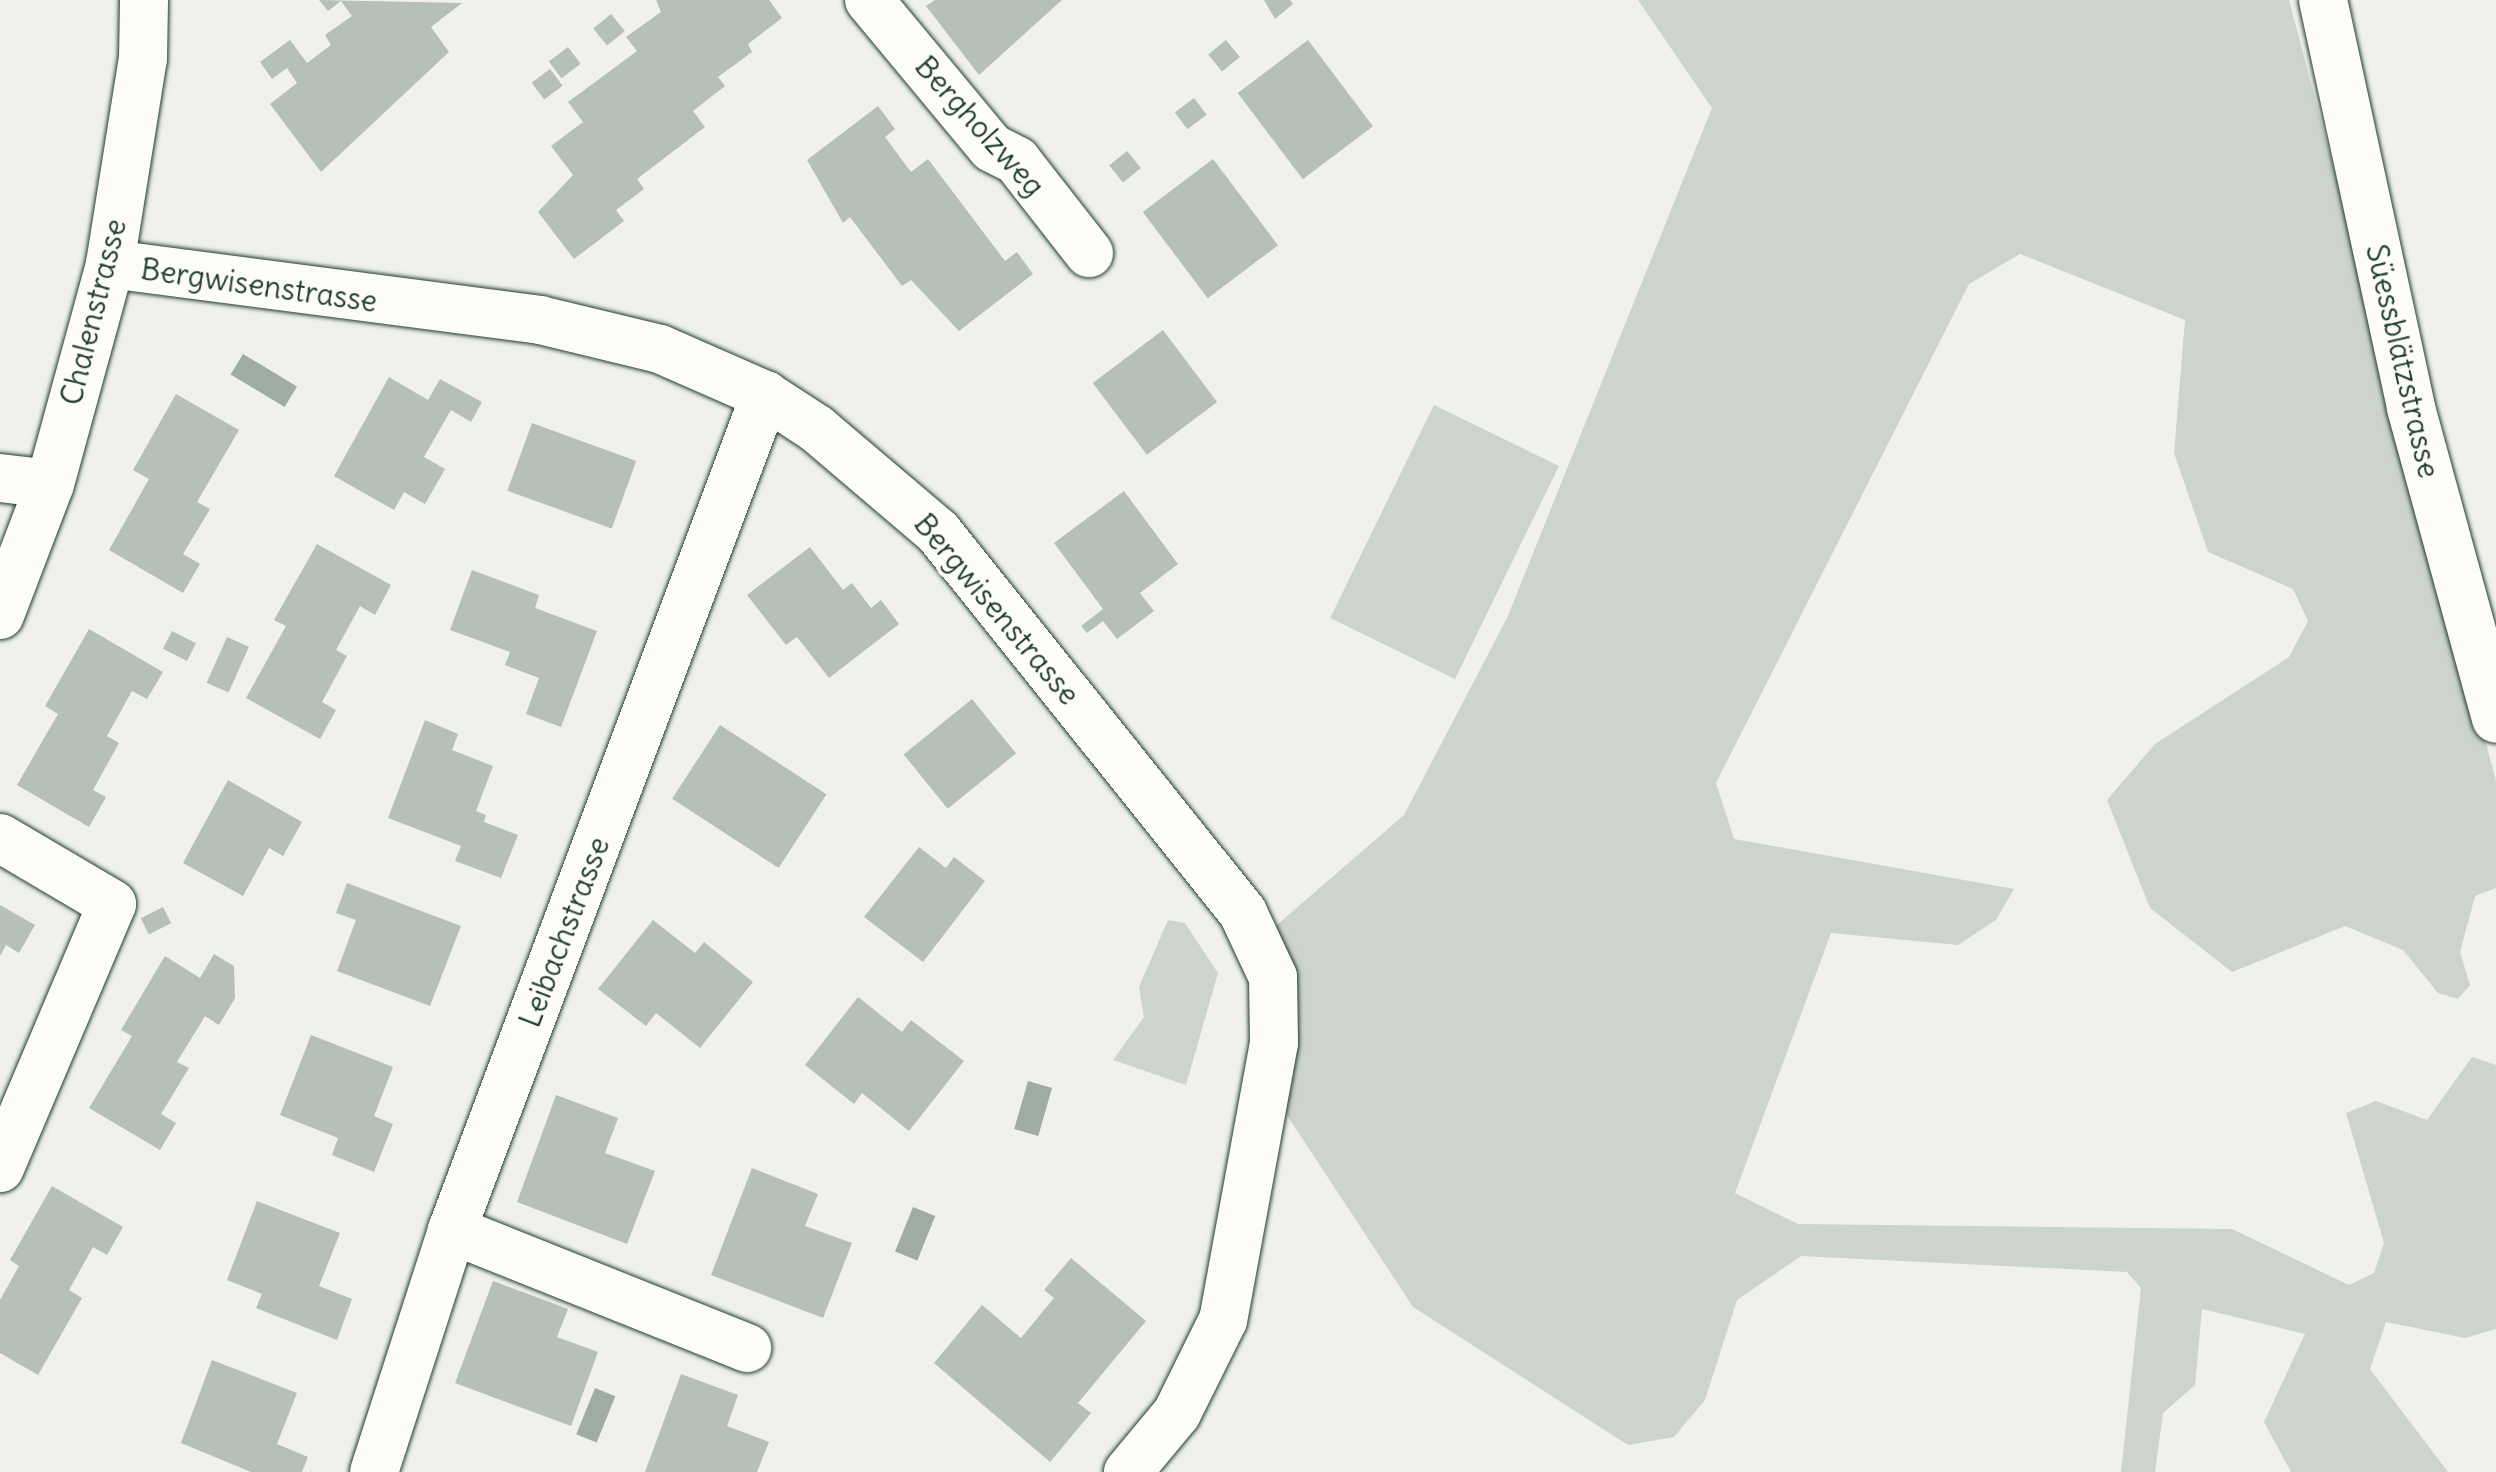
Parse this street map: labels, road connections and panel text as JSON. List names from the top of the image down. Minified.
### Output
{"streets":{"street":["Bergholzweg","Bergwisenstrasse","Chalenstrasse","Süessblätzstrasse","Leibachstrasse"]},"crossings":[["Bergwisenstrasse","Chalenstrasse"],["Bergwisenstrasse","Leibachstrasse"]]}
